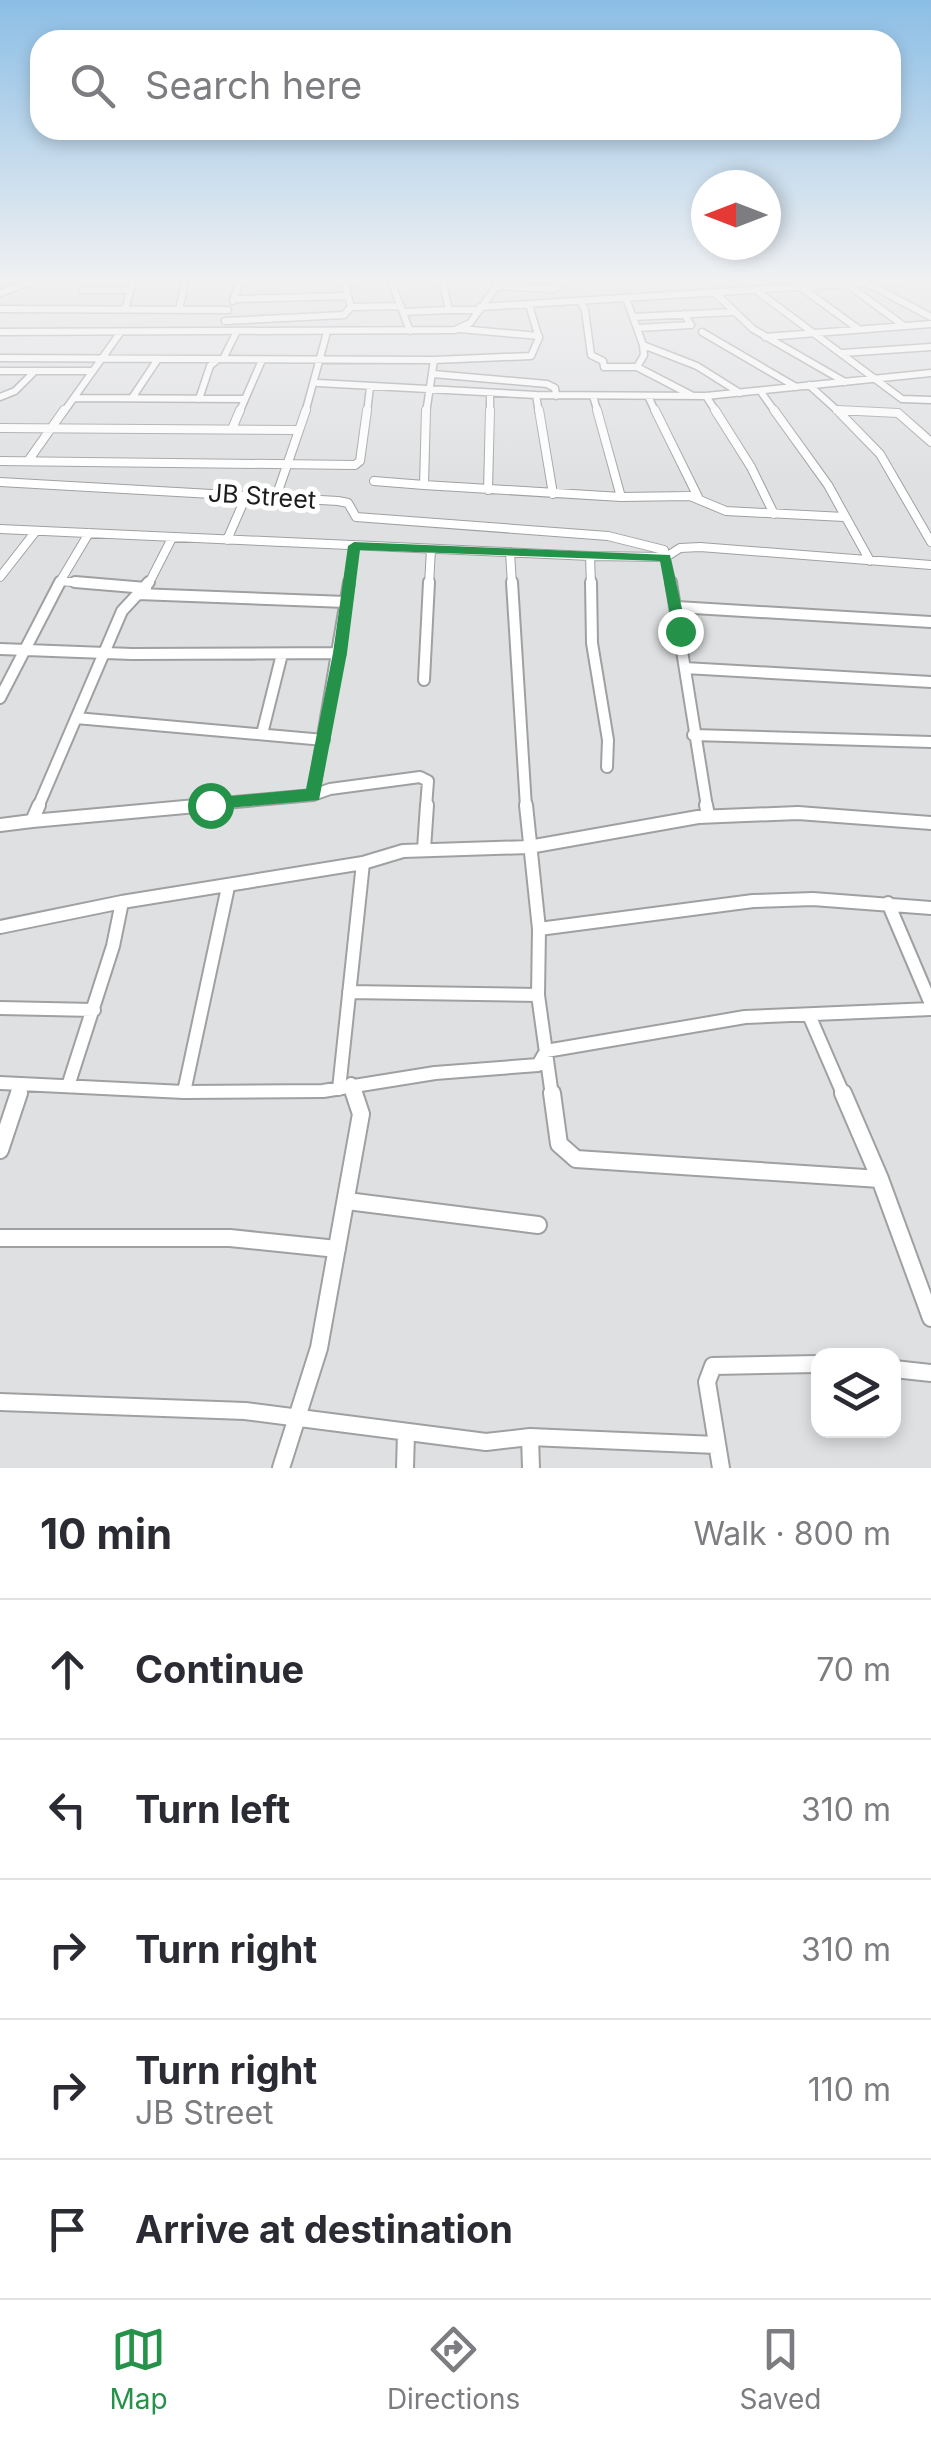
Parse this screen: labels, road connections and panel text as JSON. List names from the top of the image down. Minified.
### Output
{"streets":{"street":["JB Street"]},"north":"left","page":{"search":"Search here","heading":["10 min","Walk · 800 m"],"list":[["Continue","70 m"],["Turn left","310 m"],["Turn right","310 m"],["Turn right","JB Street","110 m"],"Arrive at destination"],"nav":["Map","Directions","Saved"]}}
